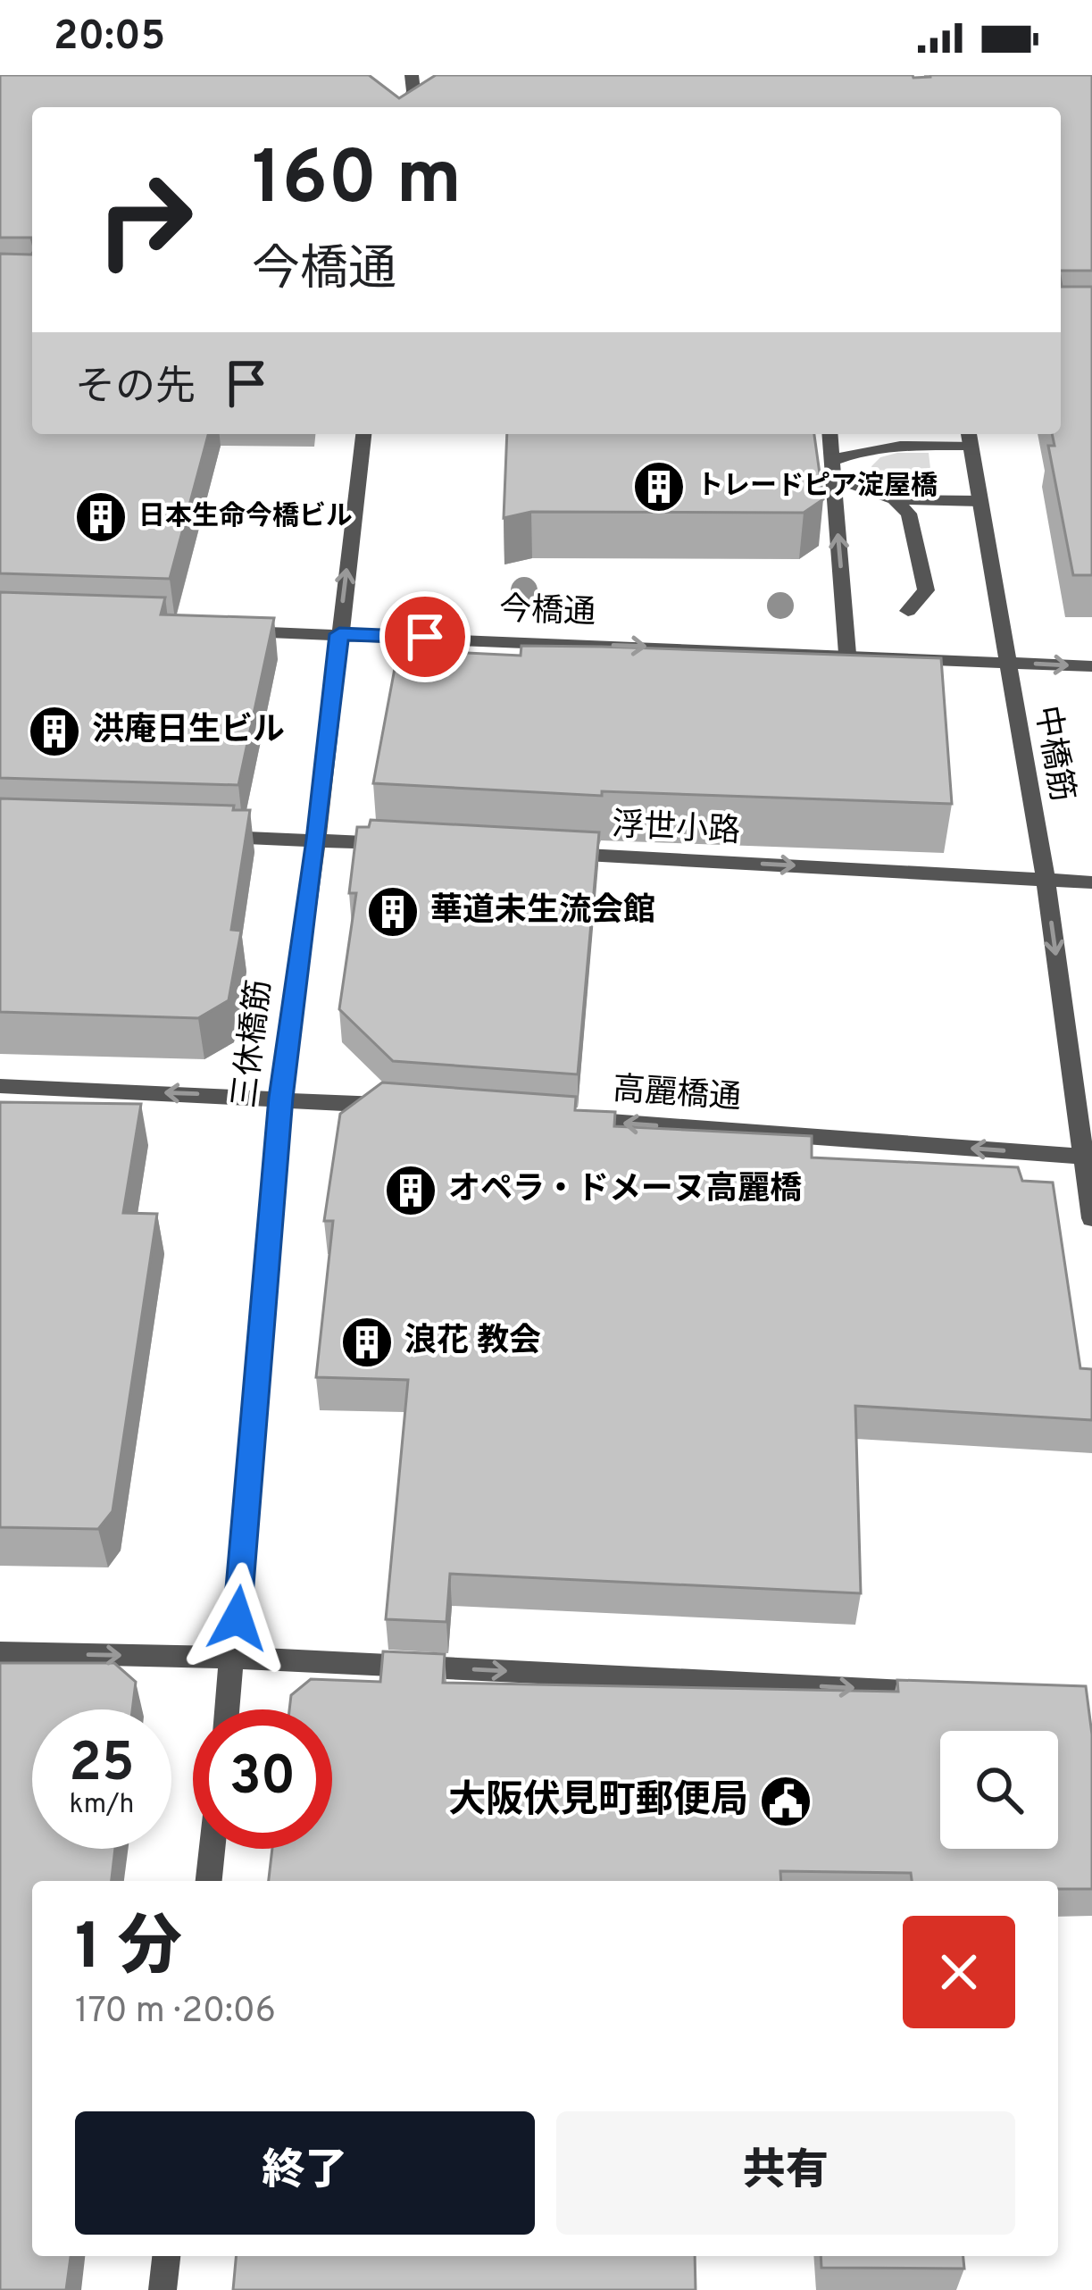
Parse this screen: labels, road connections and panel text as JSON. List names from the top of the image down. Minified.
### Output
{"streets":{"street":["今橋通","中橋筋","浮世小路","三休橋筋","高麗橋通"]},"crossings":[["今橋通","中橋筋"],["今橋通","三休橋筋"],["中橋筋","浮世小路"],["中橋筋","高麗橋通"]],"one_way":["今橋通","中橋筋","浮世小路","高麗橋通"],"places":{"building":["トレードピア淀屋橋","日本生命今橋ビル","洪庵日生ビル","華道未生流会館","オペラ・ドメーヌ高麗橋","浪花 教会"],"public building":["大阪伏見町郵便局"]},"page":{"status":"20:05","turn":["160 m","今橋通"],"then":"その先","speed":"25 km/h","limit":"30","heading":["1 分","170 m · 20:06"],"buttons":["終了","共有"]}}
